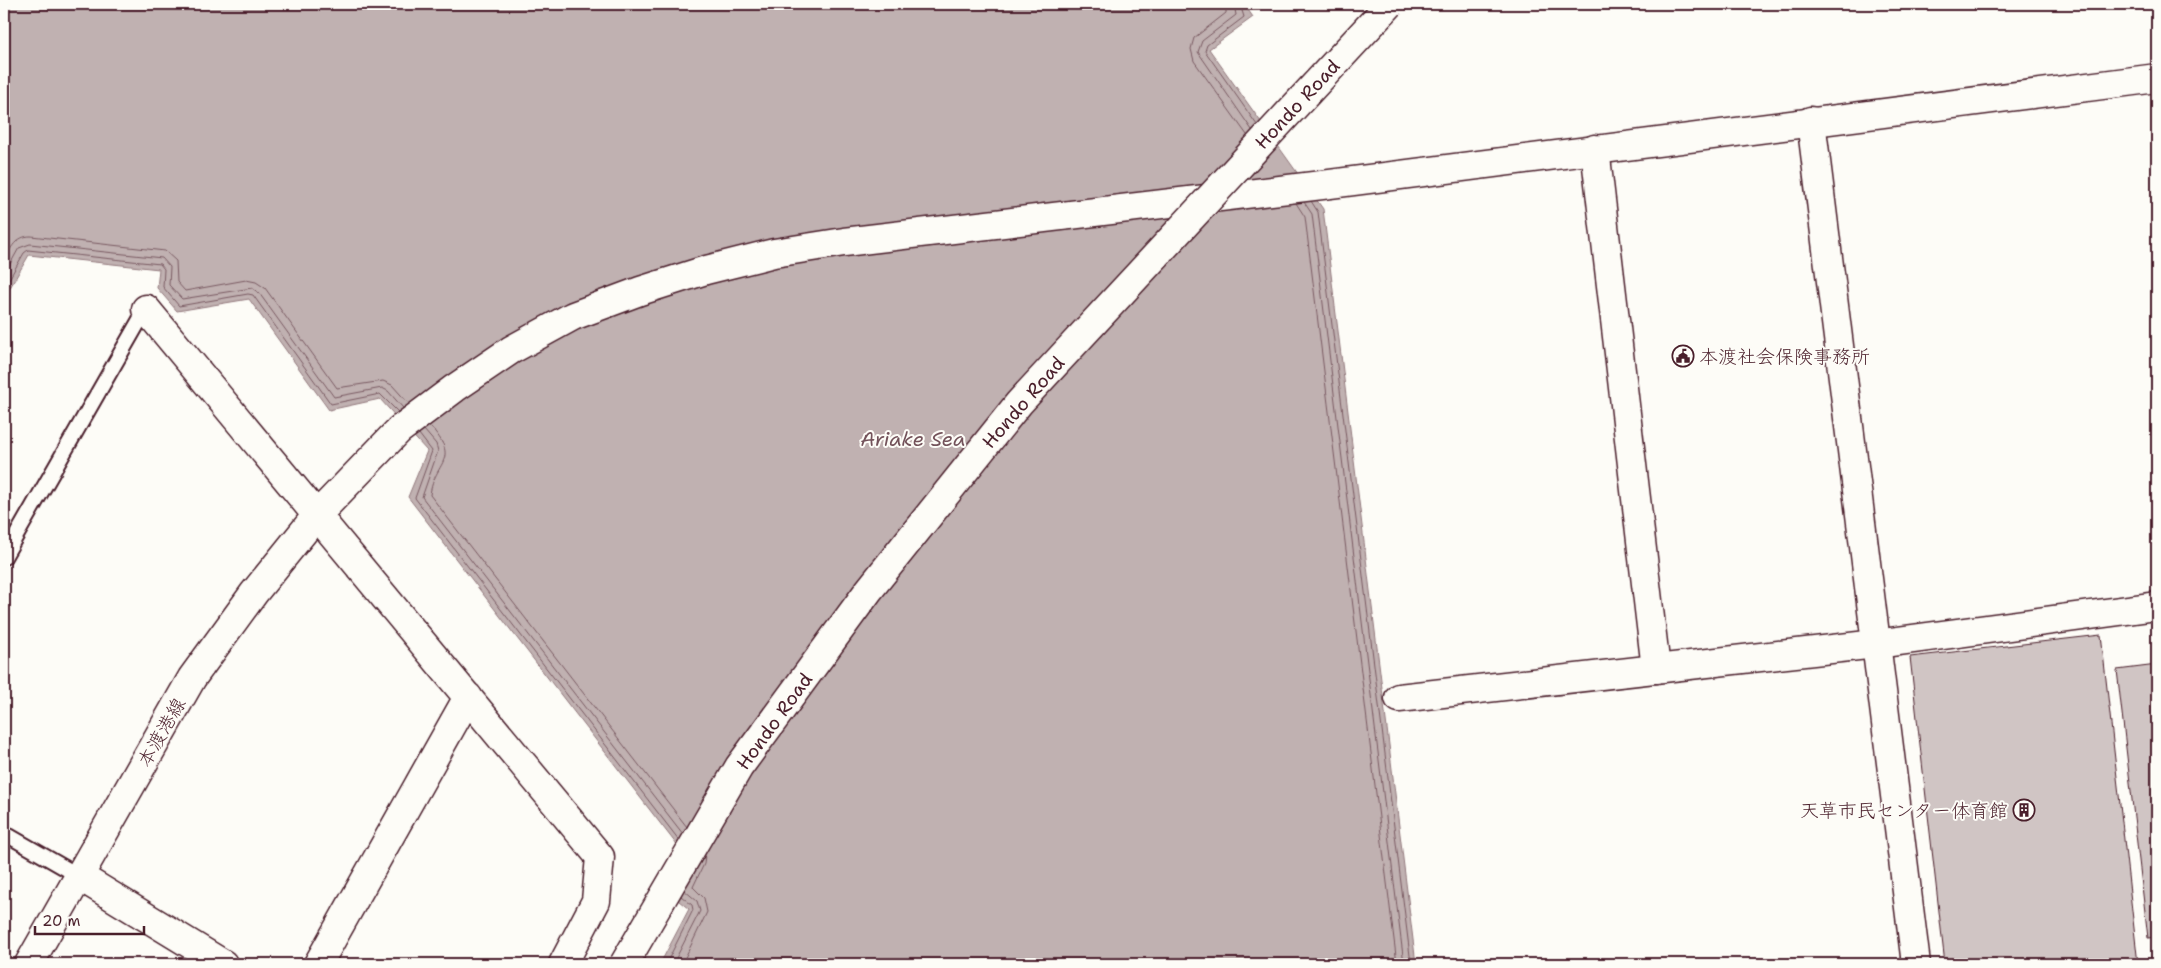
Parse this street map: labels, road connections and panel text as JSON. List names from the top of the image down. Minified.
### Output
{"streets":{"main road":["Hondo Road","本渡港線"]},"water":["Ariake Sea"],"places":{"public building":["本渡社会保険事務所"],"building":["天草市民センター体育館"]},"scale_bar":"20 m"}
